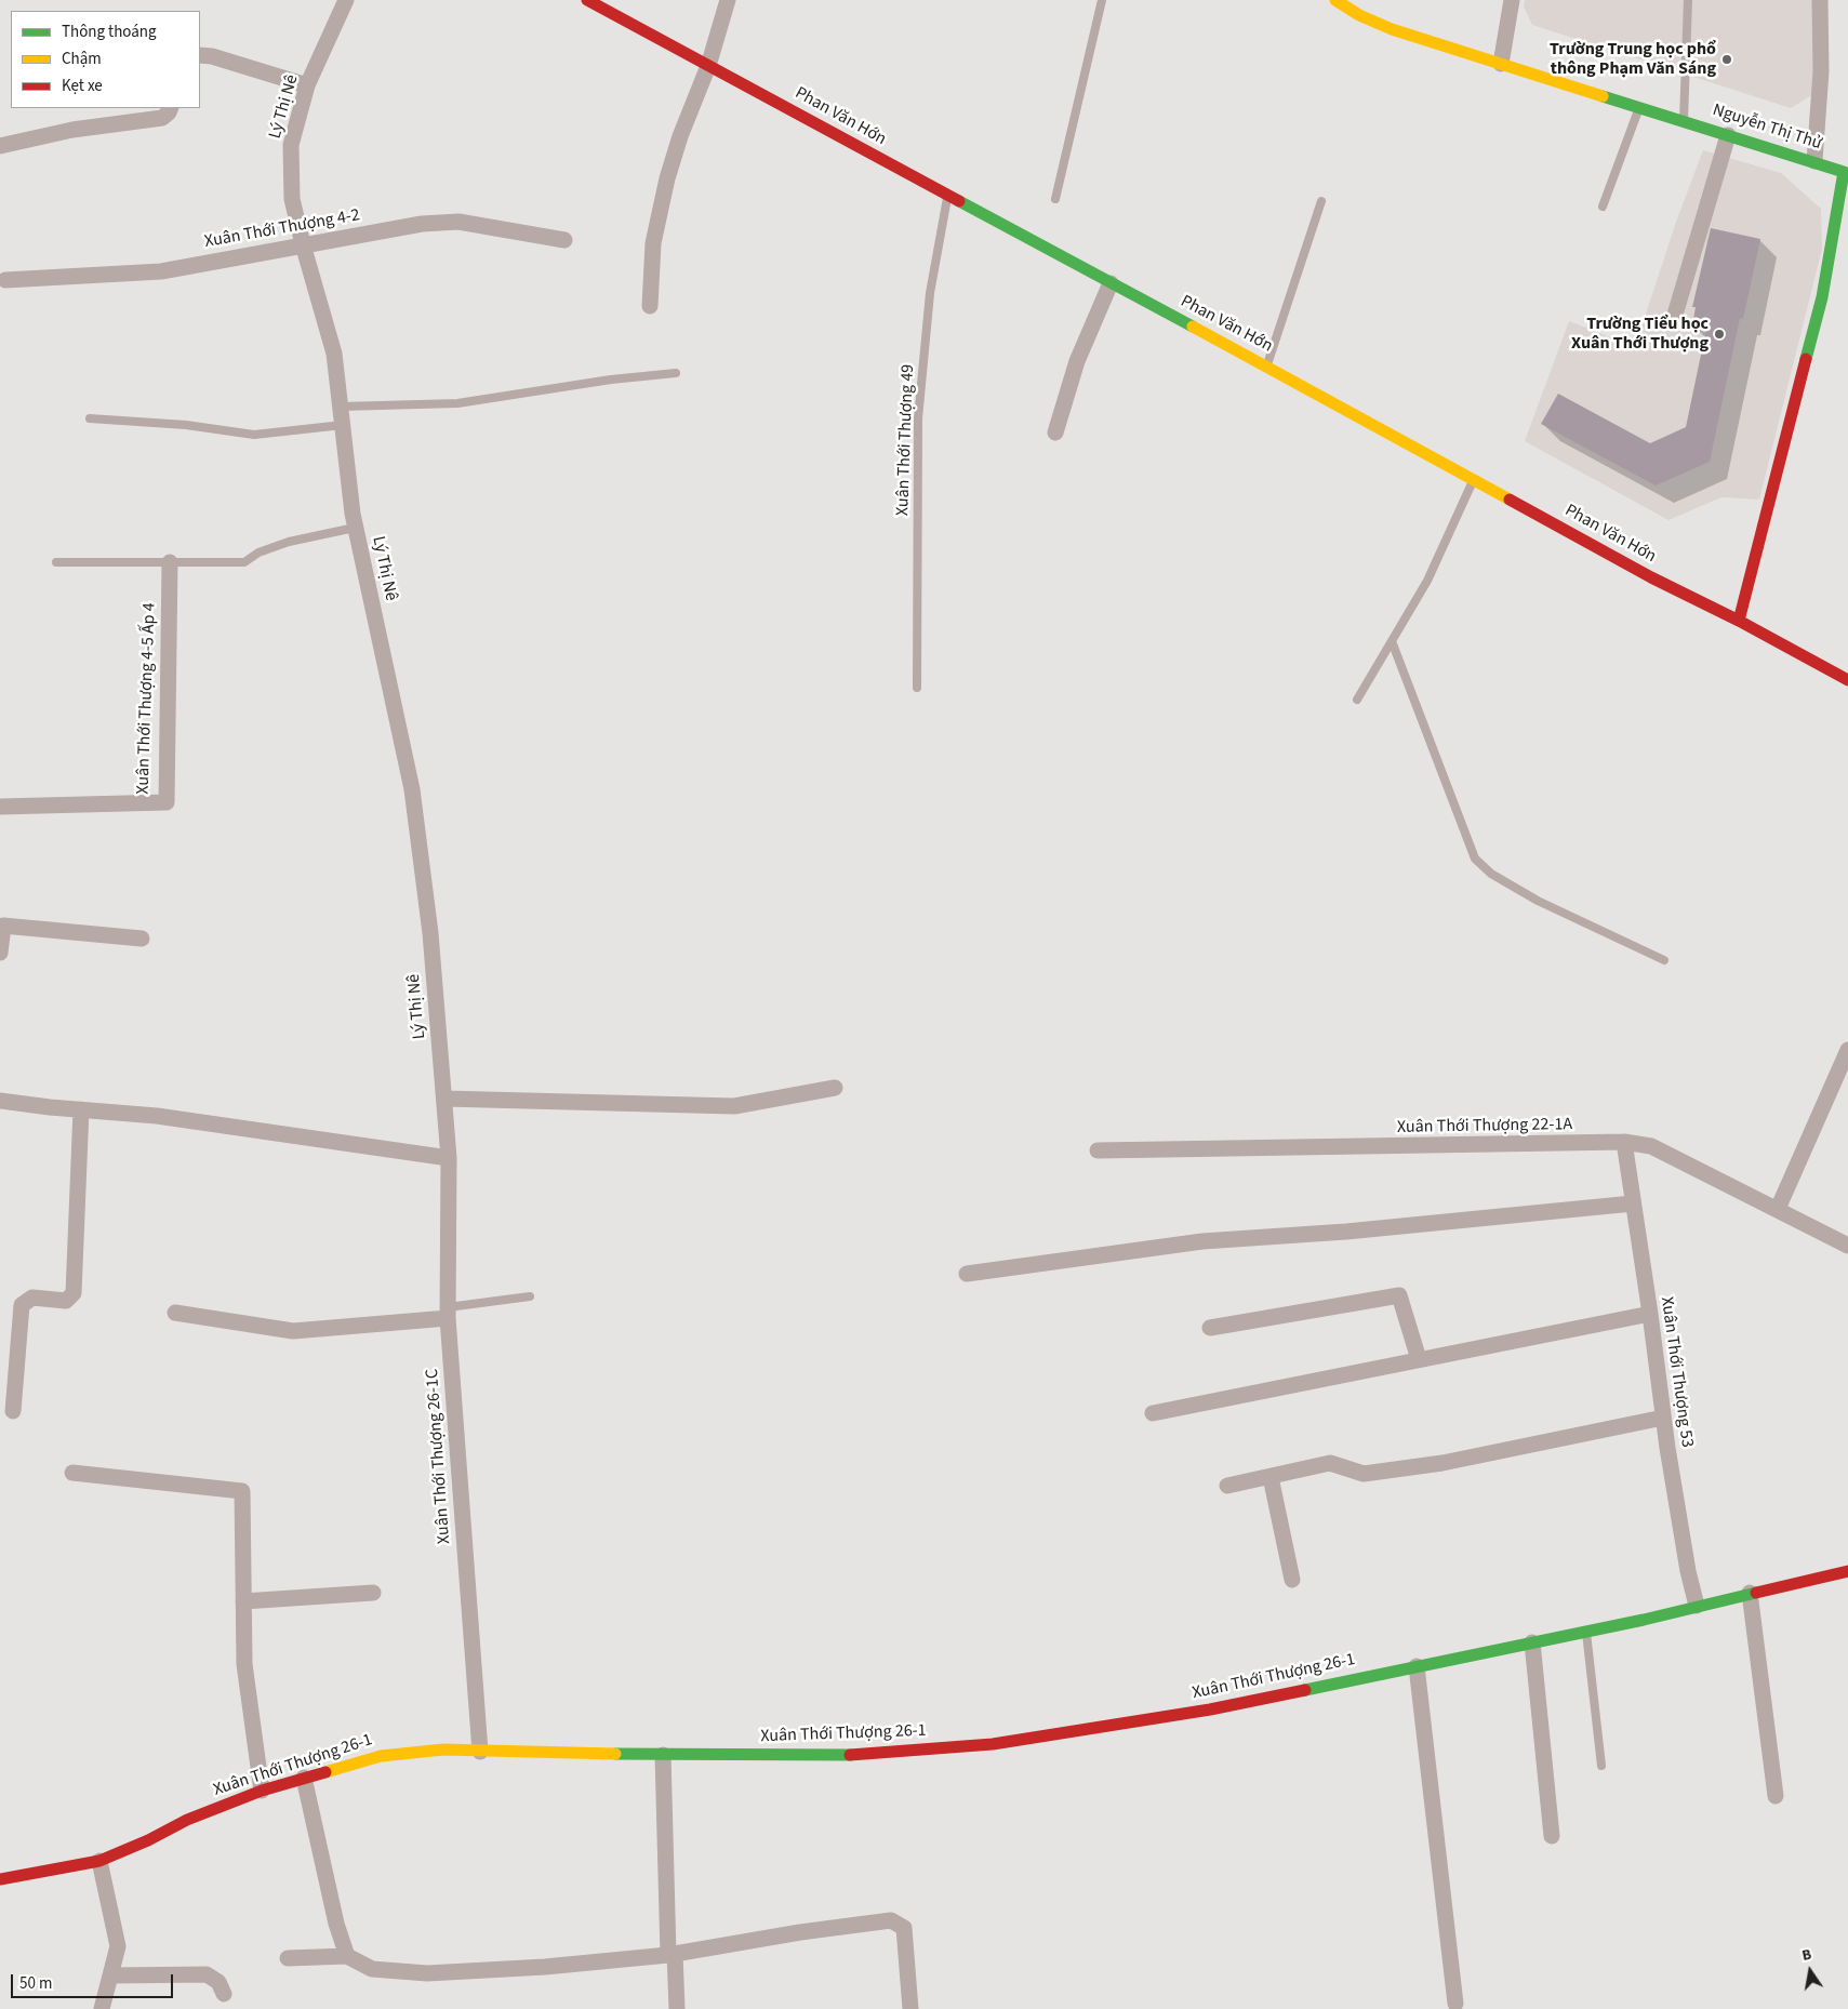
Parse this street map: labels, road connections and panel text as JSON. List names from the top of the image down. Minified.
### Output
{"streets":{"street":["Lý Thị Nê","Phan Văn Hớn","Nguyễn Thị Thử","Xuân Thới Thượng 4-2","Xuân Thới Thượng 4-5 Ấp 4","Xuân Thới Thượng 22-1A","Xuân Thới Thượng 53","Xuân Thới Thượng 26-1C","Xuân Thới Thượng 26-1"],"lane":["Xuân Thới Thượng 49"]},"crossings":[["Lý Thị Nê","Xuân Thới Thượng 4-2"],["Lý Thị Nê","Xuân Thới Thượng 26-1C"],["Phan Văn Hớn","Nguyễn Thị Thử"],["Phan Văn Hớn","Xuân Thới Thượng 49"],["Xuân Thới Thượng 22-1A","Xuân Thới Thượng 53"],["Xuân Thới Thượng 53","Xuân Thới Thượng 26-1"],["Xuân Thới Thượng 26-1C","Xuân Thới Thượng 26-1"]],"places":["Trường Trung học phổ thông Phạm Văn Sáng","Trường Tiểu học Xuân Thới Thượng"],"legend":["Thông thoáng","Chậm","Kẹt xe"],"scale_bar":"50 m","north":"top"}
